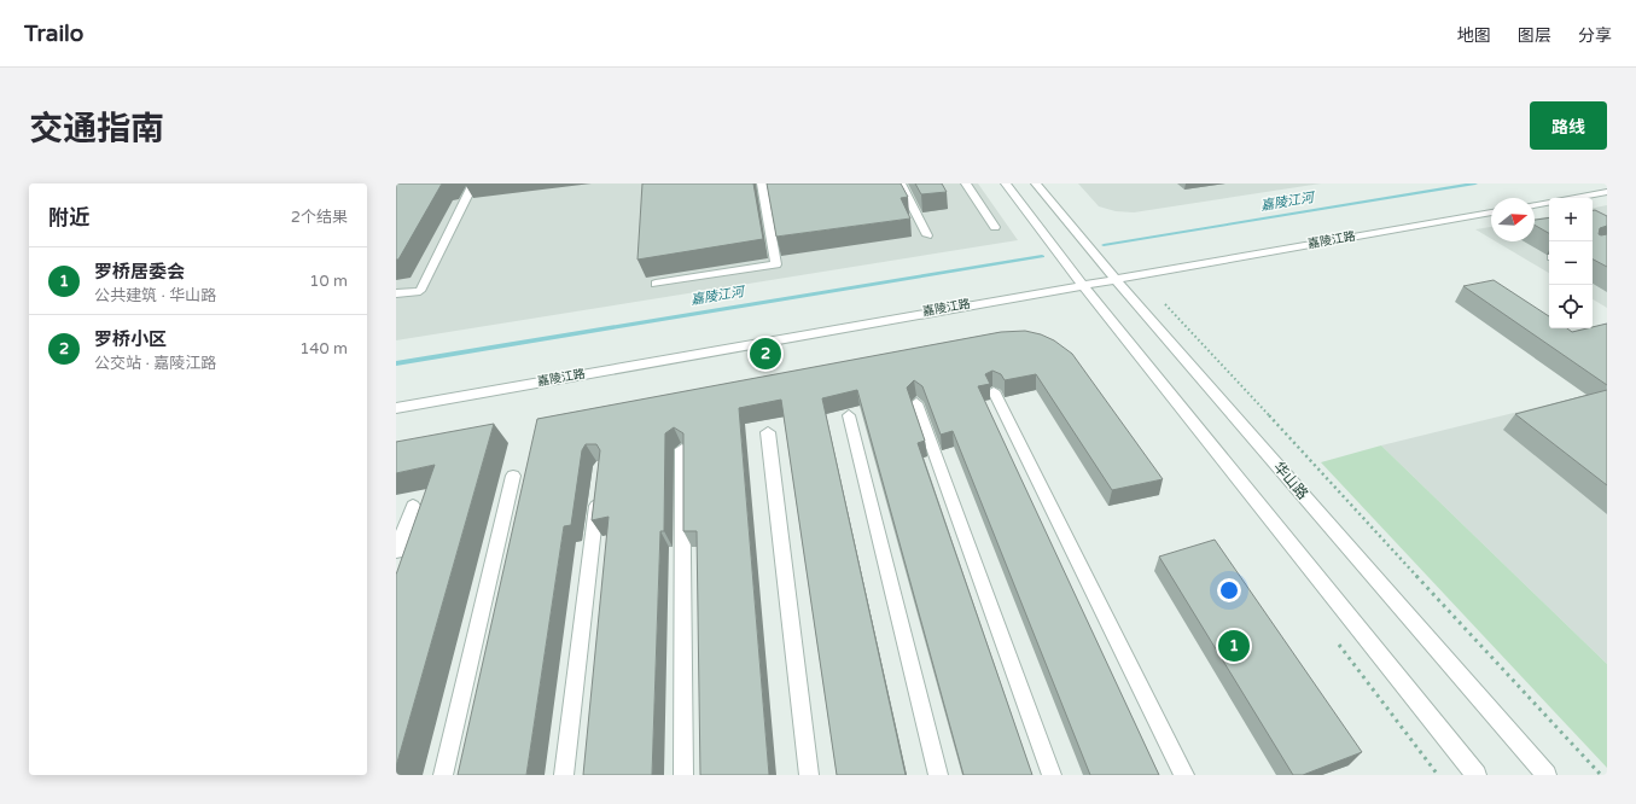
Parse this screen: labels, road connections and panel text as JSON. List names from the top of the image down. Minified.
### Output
{"streets":{"street":["嘉陵江路","华山路"]},"crossings":[["嘉陵江路","华山路"]],"water":["嘉陵江河"],"north":"right","page":{"header":"Trailo","nav":["地图","图层","分享"],"title":"交通指南","buttons":"路线","heading":["附近","2个结果"],"map_buttons":["+","−"],"list":[{"mark":"1","name":"罗桥居委会","note":"公共建筑 · 华山路","value":"10 m"},{"mark":"2","name":"罗桥小区","note":"公交站 · 嘉陵江路","value":"140 m"}],"pins":["2","1"]}}
